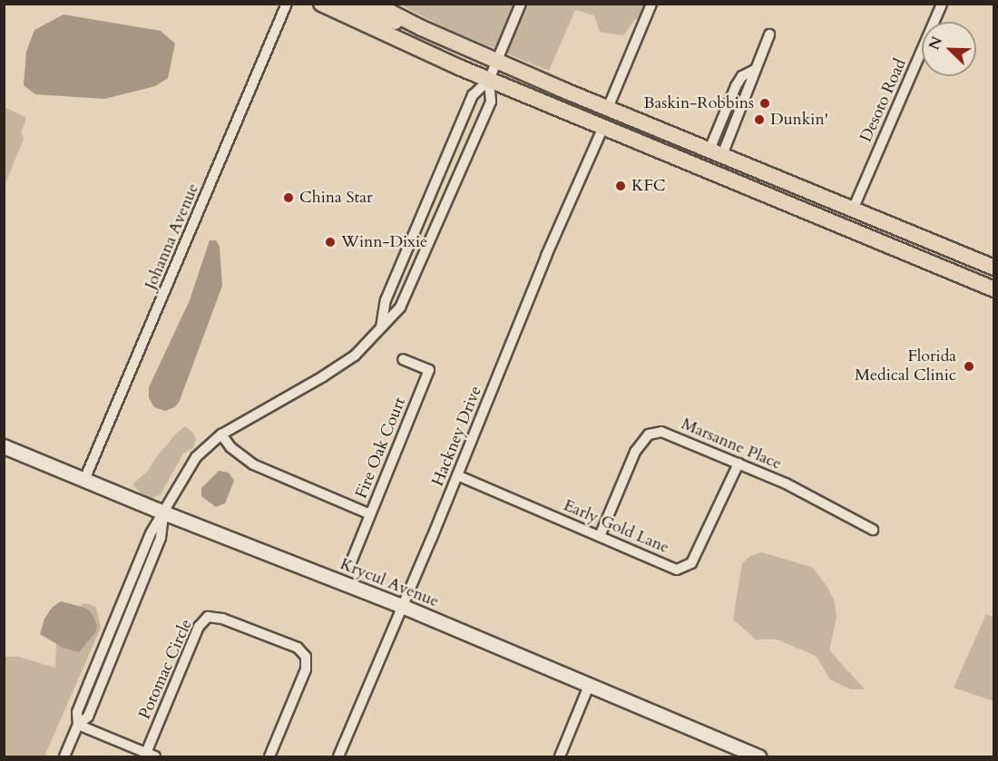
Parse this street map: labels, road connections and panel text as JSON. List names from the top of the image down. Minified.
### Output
{"streets":{"street":["Desoto Road","Johanna Avenue","Hackney Drive","Marsanne Place","Fire Oak Court","Early Gold Lane","Krycul Avenue","Potomac Circle"]},"crossings":[["Johanna Avenue","Krycul Avenue"],["Hackney Drive","Early Gold Lane"],["Hackney Drive","Krycul Avenue"],["Marsanne Place","Early Gold Lane"]],"places":["Baskin-Robbins","Dunkin'","KFC","China Star","Winn-Dixie","Florida Medical Clinic"],"north":"top left"}
